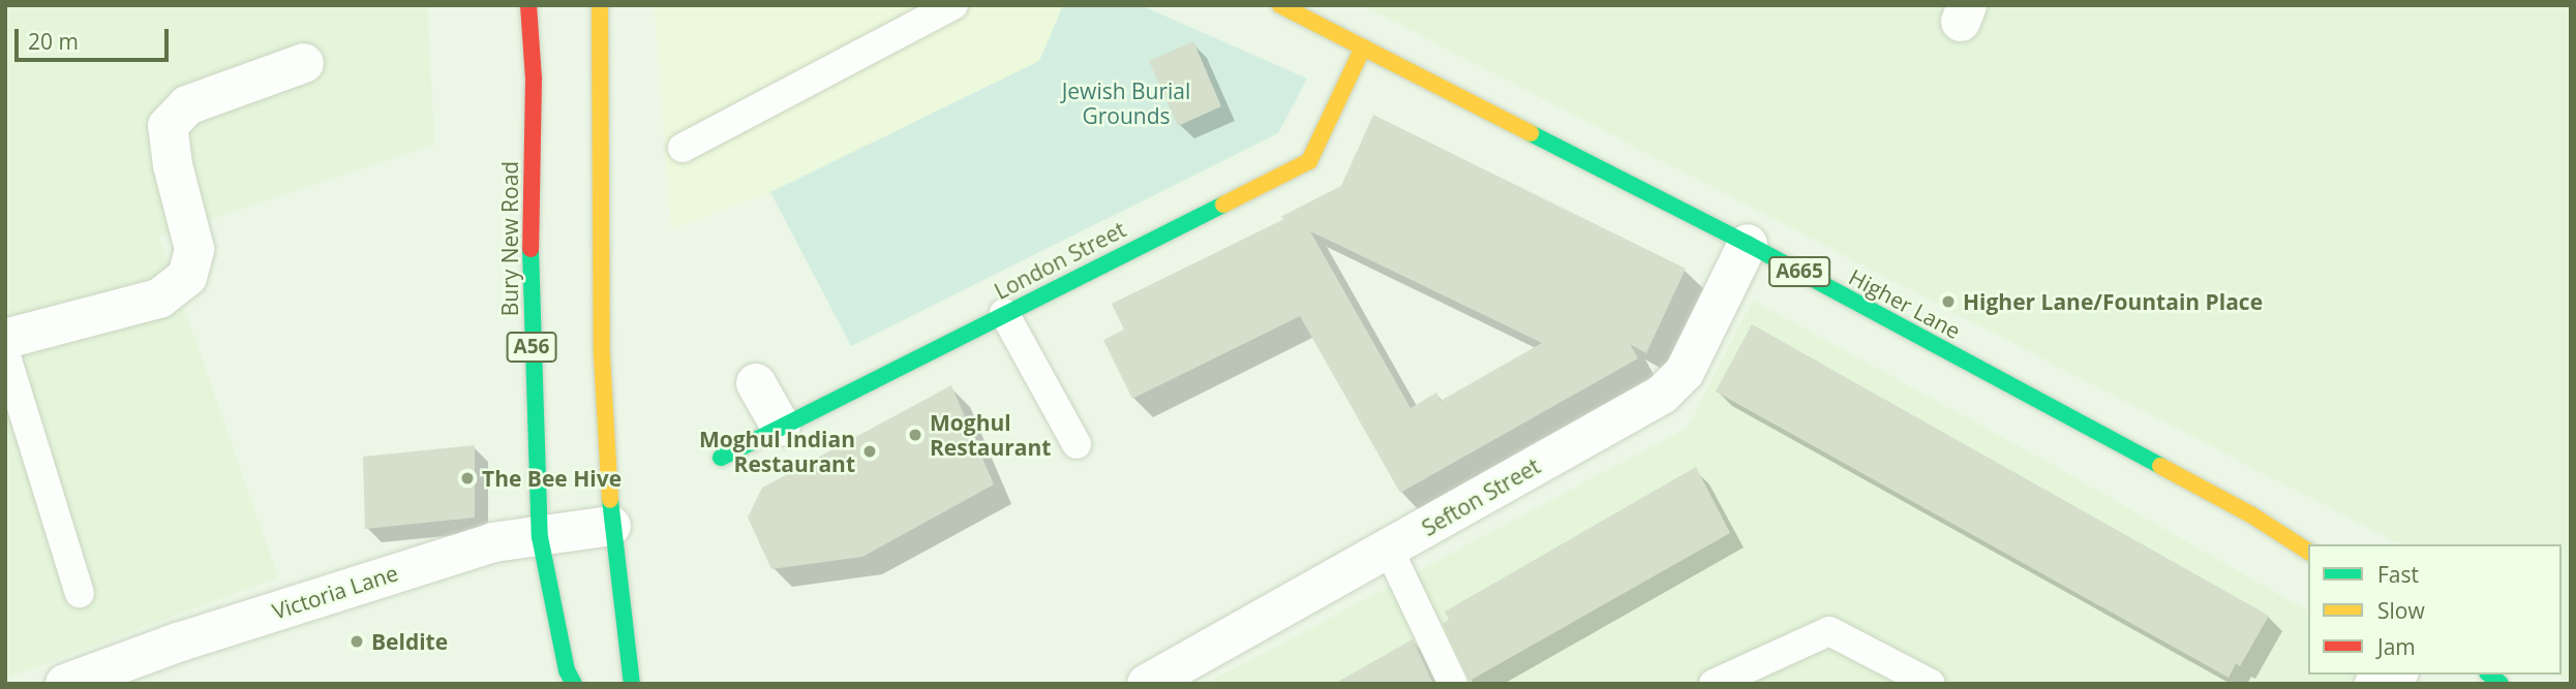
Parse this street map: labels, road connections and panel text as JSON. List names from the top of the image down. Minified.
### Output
{"streets":{"main road":["Bury New Road","London Street","A665","Higher Lane","A56"],"street":["Sefton Street","Victoria Lane"]},"crossings":[["Bury New Road","Victoria Lane"],["London Street","Higher Lane"],["Higher Lane","Sefton Street"]],"parks":["Jewish Burial Grounds"],"places":["Higher Lane/Fountain Place","Moghul Restaurant","Moghul Indian Restaurant","The Bee Hive","Beldite"],"legend":["Fast","Slow","Jam"],"scale_bar":"20 m"}
